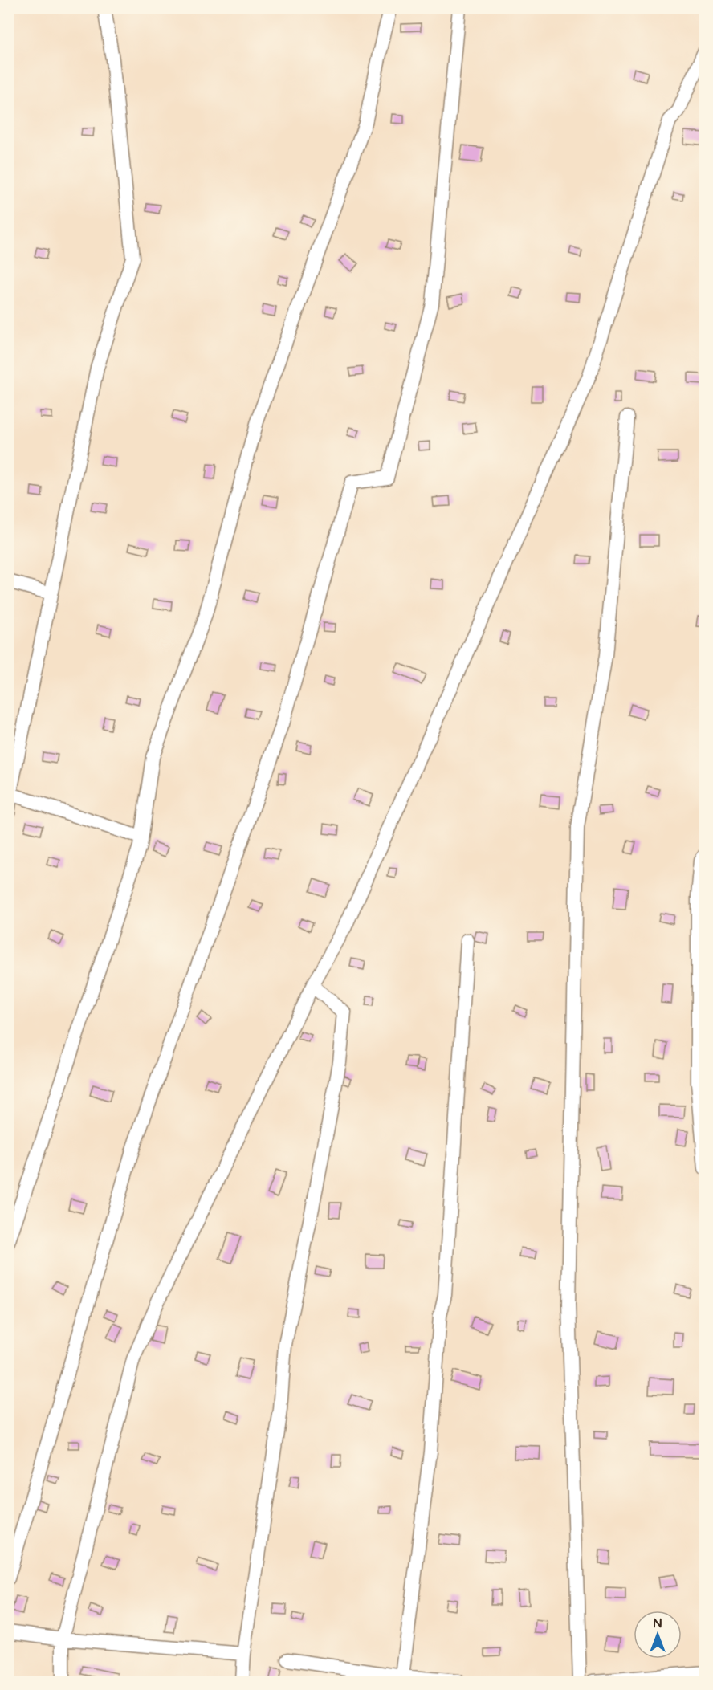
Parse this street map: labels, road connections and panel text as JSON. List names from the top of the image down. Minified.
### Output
{"north":"top"}
